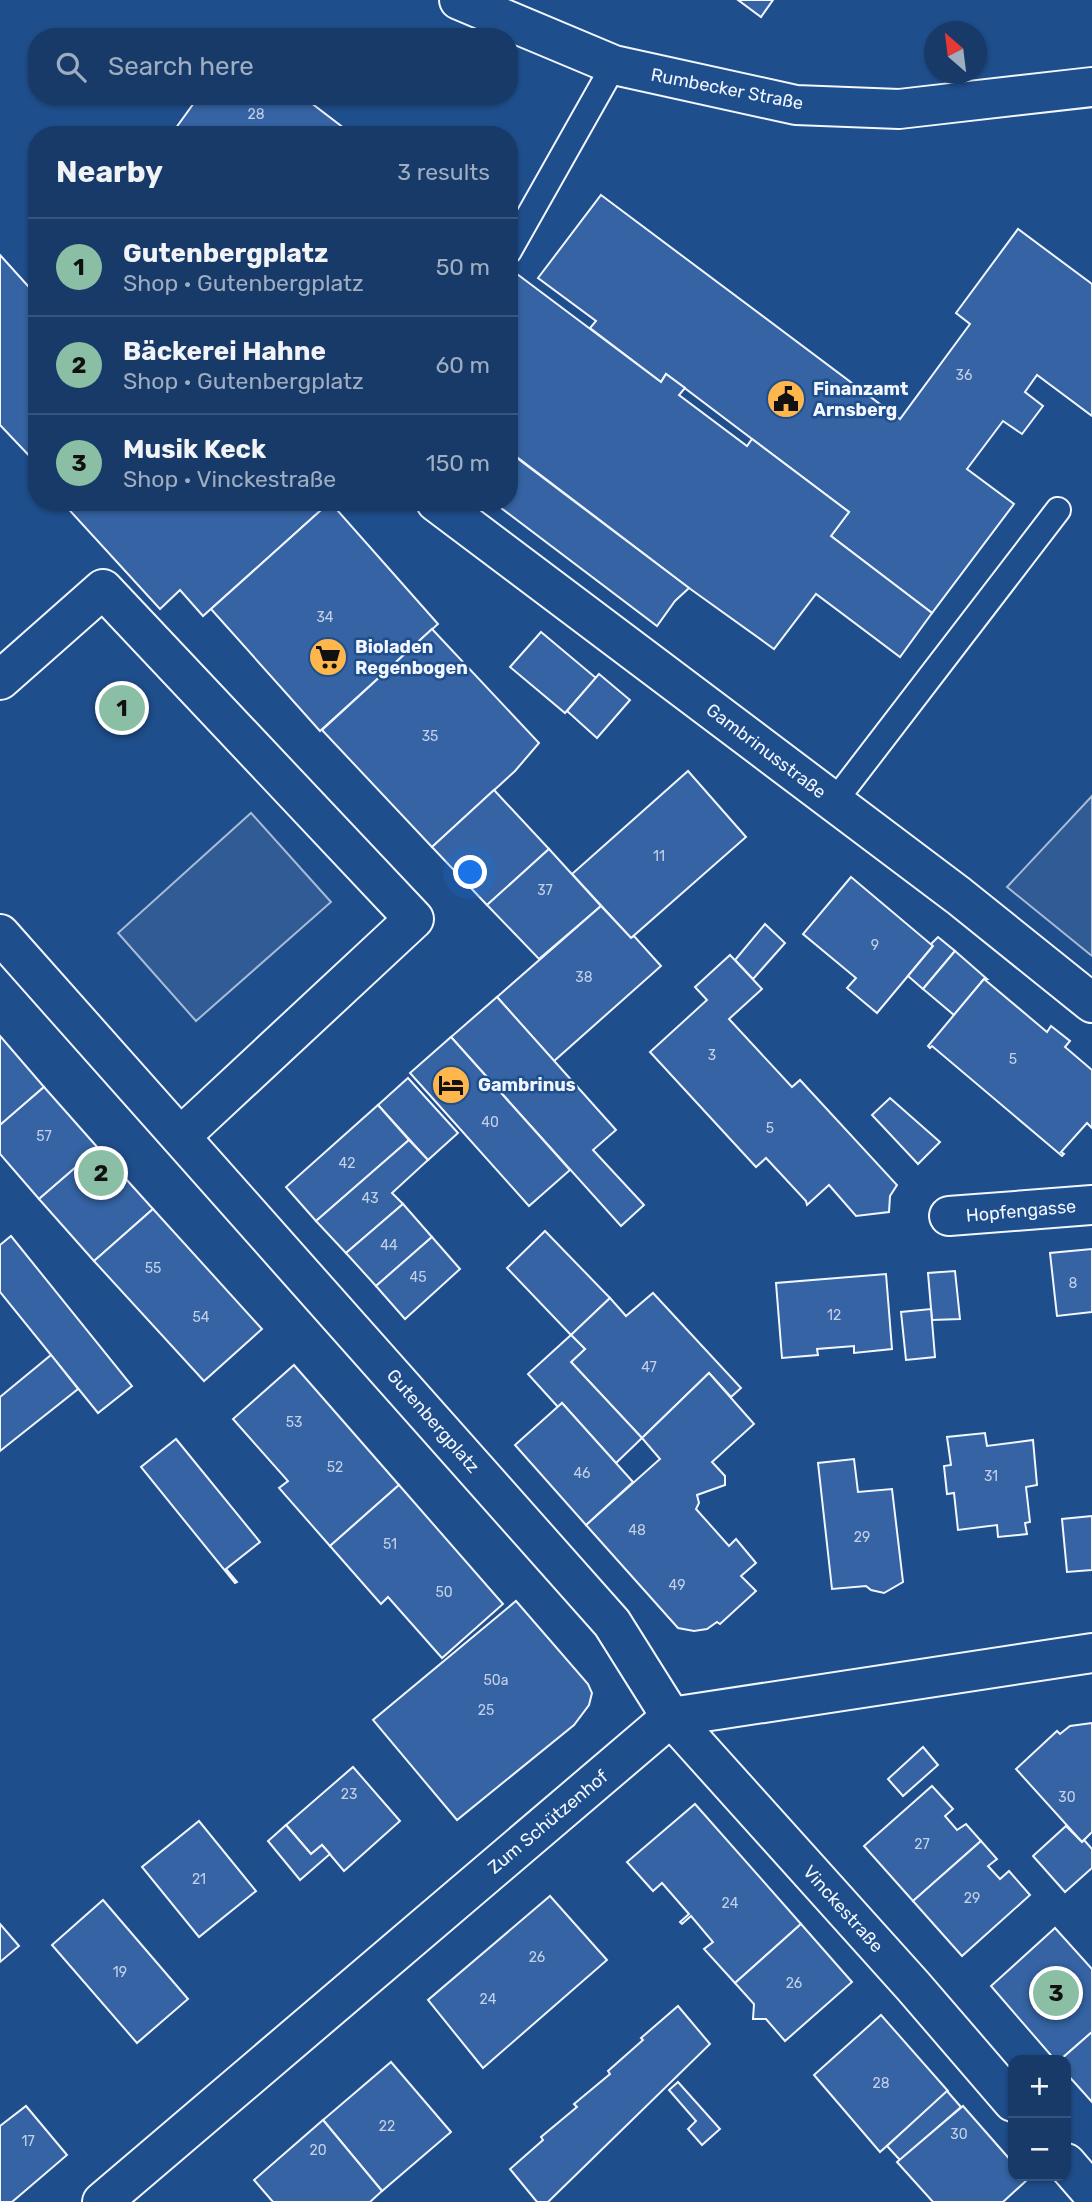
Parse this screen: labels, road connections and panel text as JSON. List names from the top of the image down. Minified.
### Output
{"streets":{"street":["Rumbecker Straße","Gambrinusstraße","Hopfengasse","Gutenbergplatz","Zum Schützenhof","Vinckestraße"]},"crossings":[["Gutenbergplatz","Zum Schützenhof"],["Gutenbergplatz","Vinckestraße"],["Zum Schützenhof","Vinckestraße"]],"places":{"public building":["Finanzamt Arnsberg"],"supermarket":["Bioladen Regenbogen"],"hotel":["Gambrinus"]},"house_numbers":["28","36","34","35","11","37","9","38","3","5","40","5","57","42","43","44","55","45","8","12","54","47","53","52","46","31","48","29","51","49","50","50a","25","23","30","27","21","29","24","26","19","26","24","28","22","30","17","20"],"north":"top left","page":{"search":"Search here","heading":["Nearby","3 results"],"list":[{"mark":"1","name":"Gutenbergplatz","note":"Shop · Gutenbergplatz","value":"50 m"},{"mark":"2","name":"Bäckerei Hahne","note":"Shop · Gutenbergplatz","value":"60 m"},{"mark":"3","name":"Musik Keck","note":"Shop · Vinckestraße","value":"150 m"}],"pins":["1","2","3"],"map_buttons":["+","−"]}}
